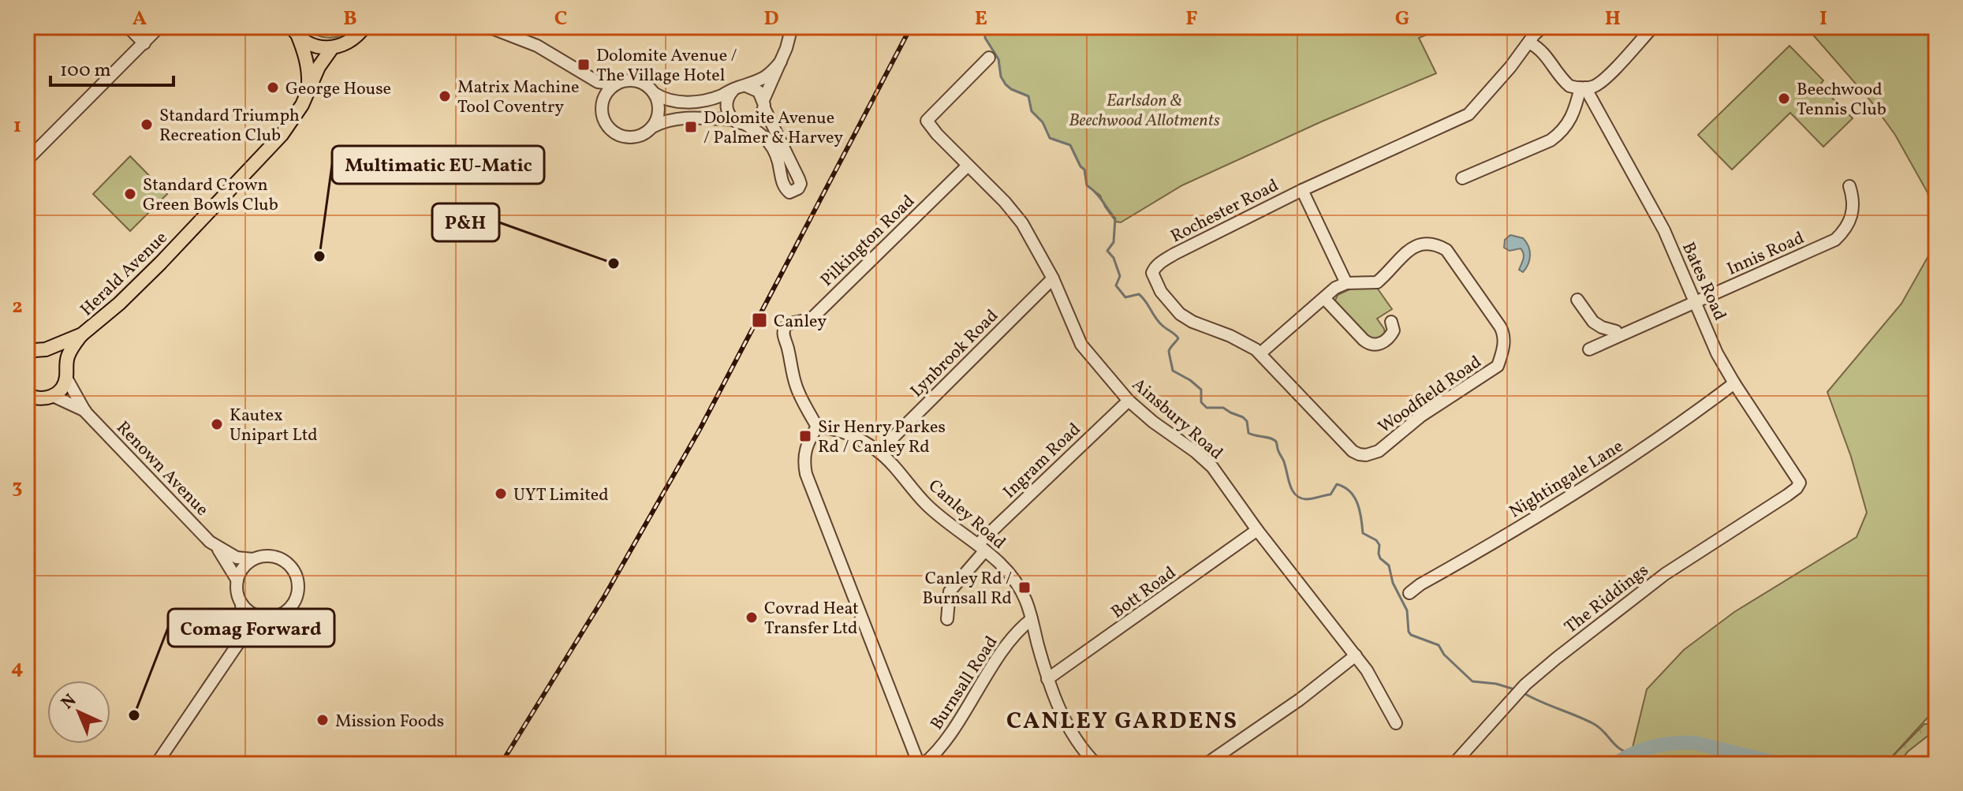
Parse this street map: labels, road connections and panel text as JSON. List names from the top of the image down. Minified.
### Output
{"streets":{"main road":["Herald Avenue"],"street":["Rochester Road","Pilkington Road","Innis Road","Bates Road","Lynbrook Road","Woodfield Road","Ainsbury Road","Ingram Road","Renown Avenue","Nightingale Lane","Canley Road","Bott Road","The Riddings","Burnsall Road"]},"crossings":[["Rochester Road","Woodfield Road"],["Pilkington Road","Ainsbury Road"],["Pilkington Road","Canley Road"],["Innis Road","Bates Road"],["Herald Avenue","Renown Avenue"],["Bates Road","Nightingale Lane"],["Bates Road","The Riddings"],["Lynbrook Road","Ainsbury Road"],["Lynbrook Road","Canley Road"],["Ainsbury Road","Ingram Road"],["Ainsbury Road","Bott Road"],["Ingram Road","Canley Road"],["Canley Road","Bott Road"],["Canley Road","Burnsall Road"]],"districts":["CANLEY GARDENS"],"parks":["Earlsdon & Beechwood Allotments"],"places":{"transit":["Dolomite Avenue / The Village Hotel","Dolomite Avenue / Palmer & Harvey","Canley","Sir Henry Parkes Rd / Canley Rd","Canley Rd / Burnsall Rd"],"other":["George House","Matrix Machine Tool Coventry","Beechwood Tennis Club","Standard Triumph Recreation Club","Standard Crown Green Bowls Club","Multimatic EU-Matic","P&H","Kautex Unipart Ltd","UYT Limited","Covrad Heat Transfer Ltd","Comag Forward","Mission Foods"]},"scale_bar":"100 m","north":"top left","grid":{"columns":["A","B","C","D","E","F","G","H","I"],"rows":["1","2","3","4"]}}
